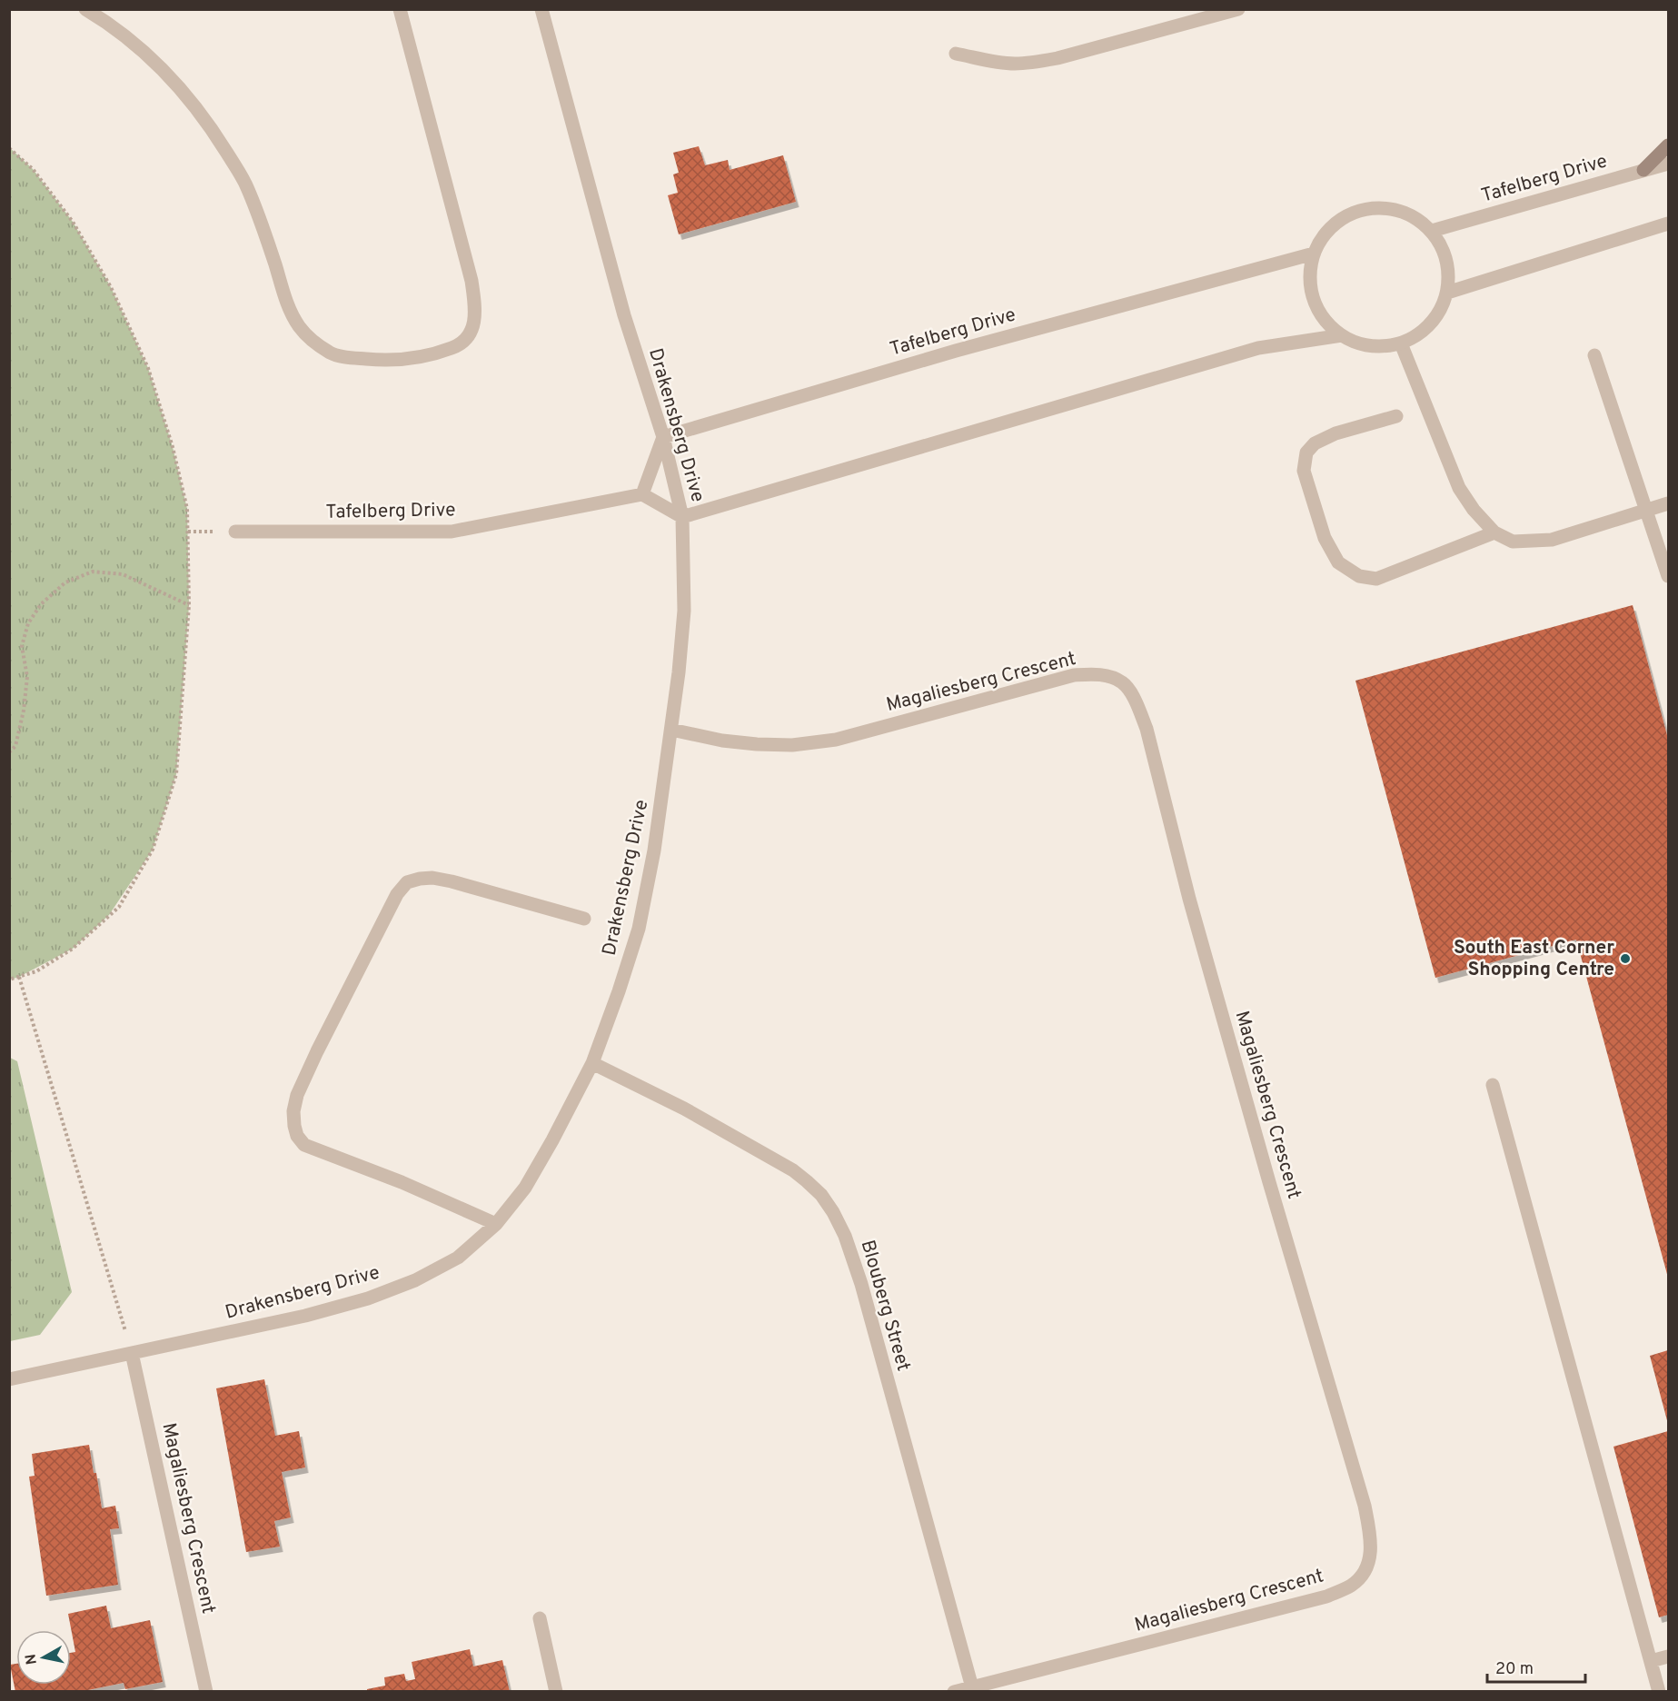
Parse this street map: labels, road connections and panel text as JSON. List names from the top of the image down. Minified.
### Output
{"streets":{"street":["Tafelberg Drive","Drakensberg Drive","Magaliesberg Crescent","Blouberg Street"]},"crossings":[["Tafelberg Drive","Drakensberg Drive"],["Drakensberg Drive","Magaliesberg Crescent"],["Drakensberg Drive","Blouberg Street"],["Magaliesberg Crescent","Blouberg Street"]],"places":["South East Corner Shopping Centre"],"scale_bar":"20 m","north":"left"}
